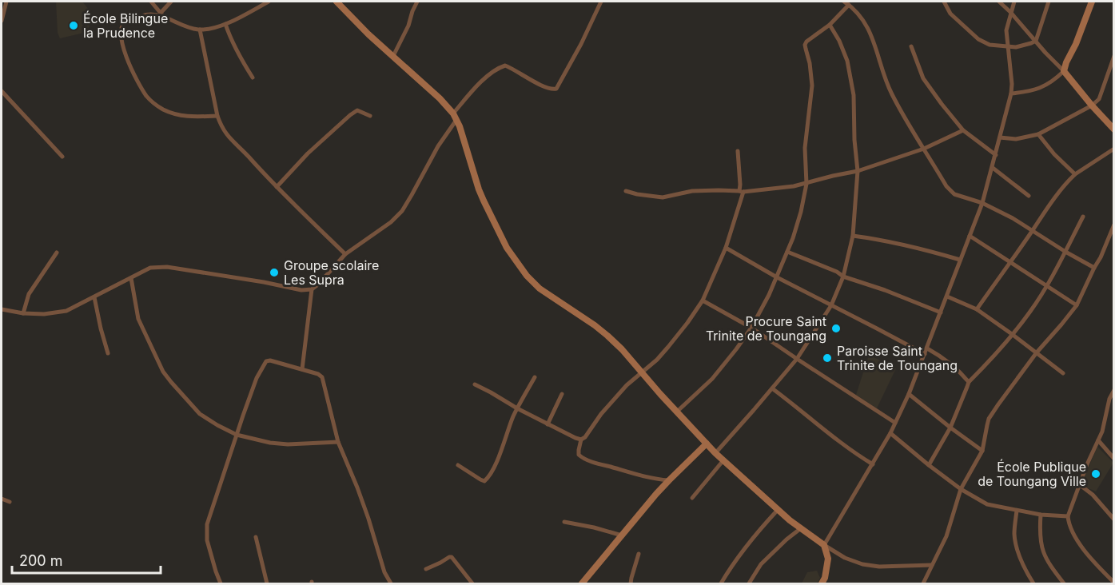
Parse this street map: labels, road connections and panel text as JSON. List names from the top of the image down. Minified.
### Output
{"places":["École Bilingue la Prudence","Groupe scolaire Les Supra","Procure Saint Trinite de Toungang","Paroisse Saint Trinite de Toungang","École Publique de Toungang Ville"],"scale_bar":"200 m"}
